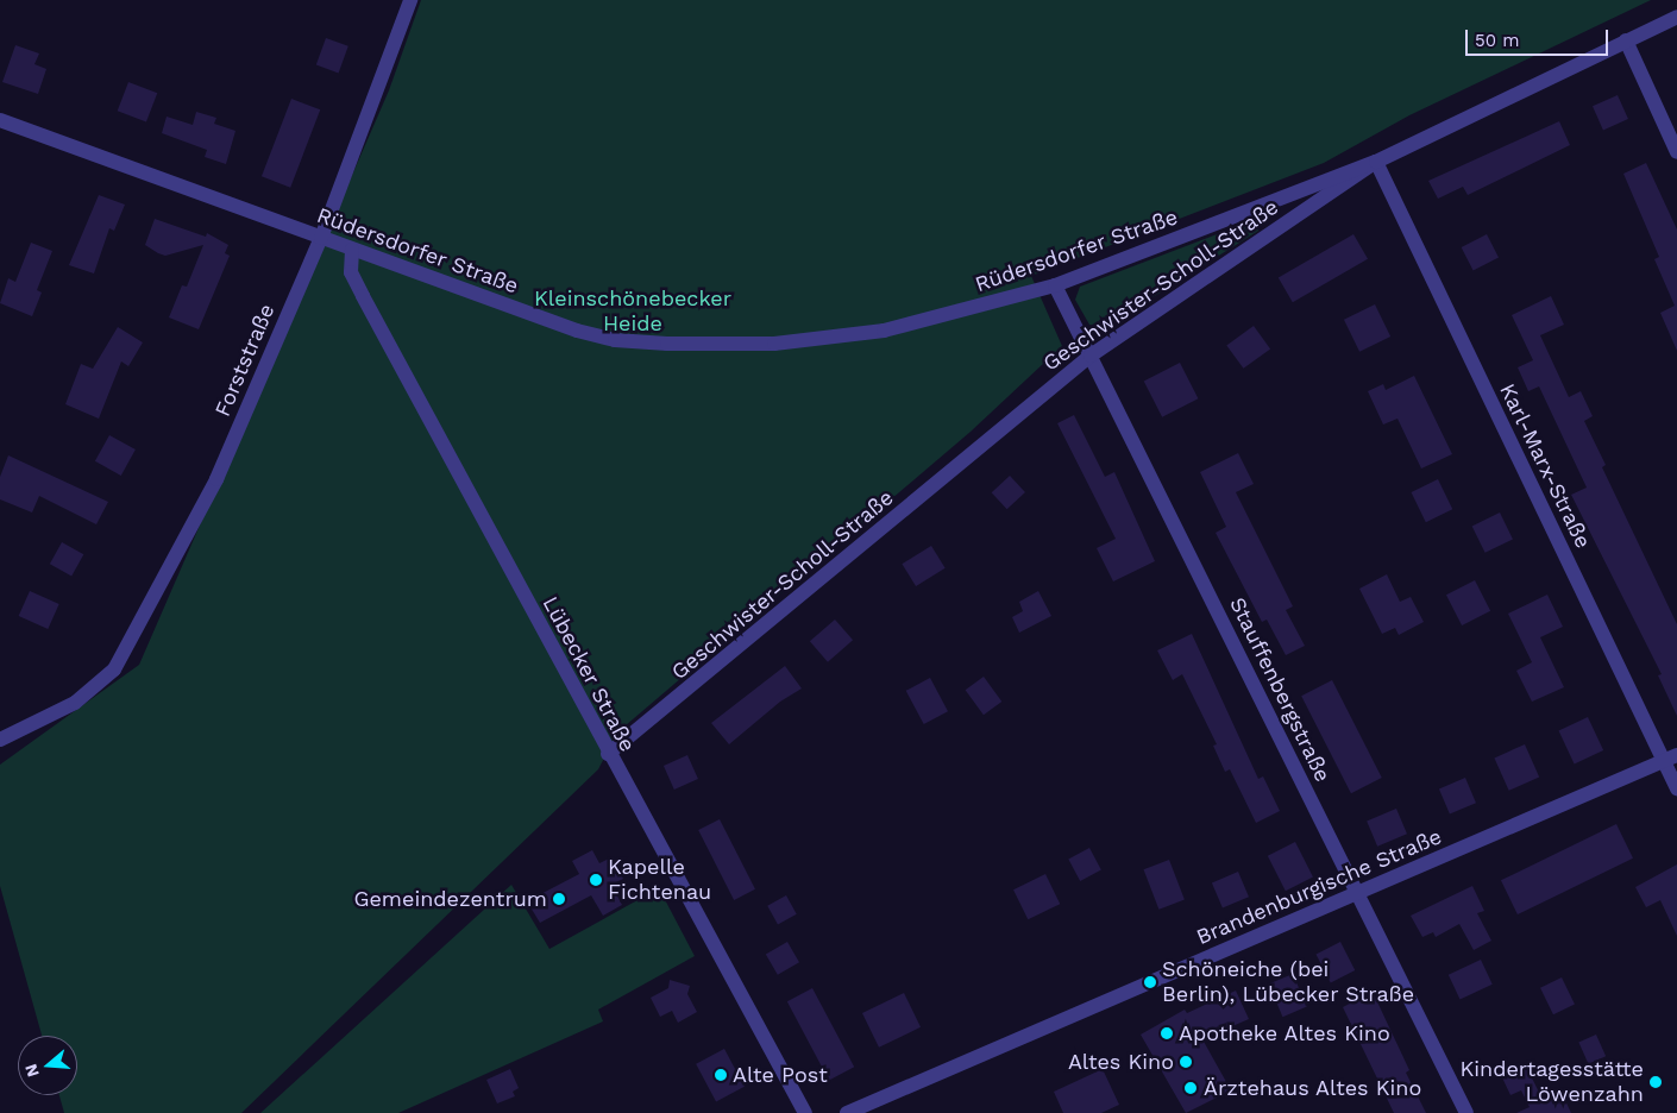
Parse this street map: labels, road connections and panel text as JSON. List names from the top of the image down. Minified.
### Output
{"streets":{"street":["Rüdersdorfer Straße","Geschwister-Scholl-Straße","Forststraße","Karl-Marx-Straße","Lübecker Straße","Stauffenbergstraße","Brandenburgische Straße"]},"crossings":[["Rüdersdorfer Straße","Geschwister-Scholl-Straße"],["Rüdersdorfer Straße","Forststraße"],["Rüdersdorfer Straße","Karl-Marx-Straße"],["Rüdersdorfer Straße","Lübecker Straße"],["Rüdersdorfer Straße","Stauffenbergstraße"],["Geschwister-Scholl-Straße","Karl-Marx-Straße"],["Geschwister-Scholl-Straße","Lübecker Straße"],["Geschwister-Scholl-Straße","Stauffenbergstraße"],["Karl-Marx-Straße","Brandenburgische Straße"],["Stauffenbergstraße","Brandenburgische Straße"]],"parks":["Kleinschönebecker Heide"],"places":["Kapelle Fichtenau","Gemeindezentrum","Schöneiche (bei Berlin), Lübecker Straße","Apotheke Altes Kino","Altes Kino","Alte Post","Kindertagesstätte Löwenzahn","Ärztehaus Altes Kino"],"scale_bar":"50 m","north":"left"}
